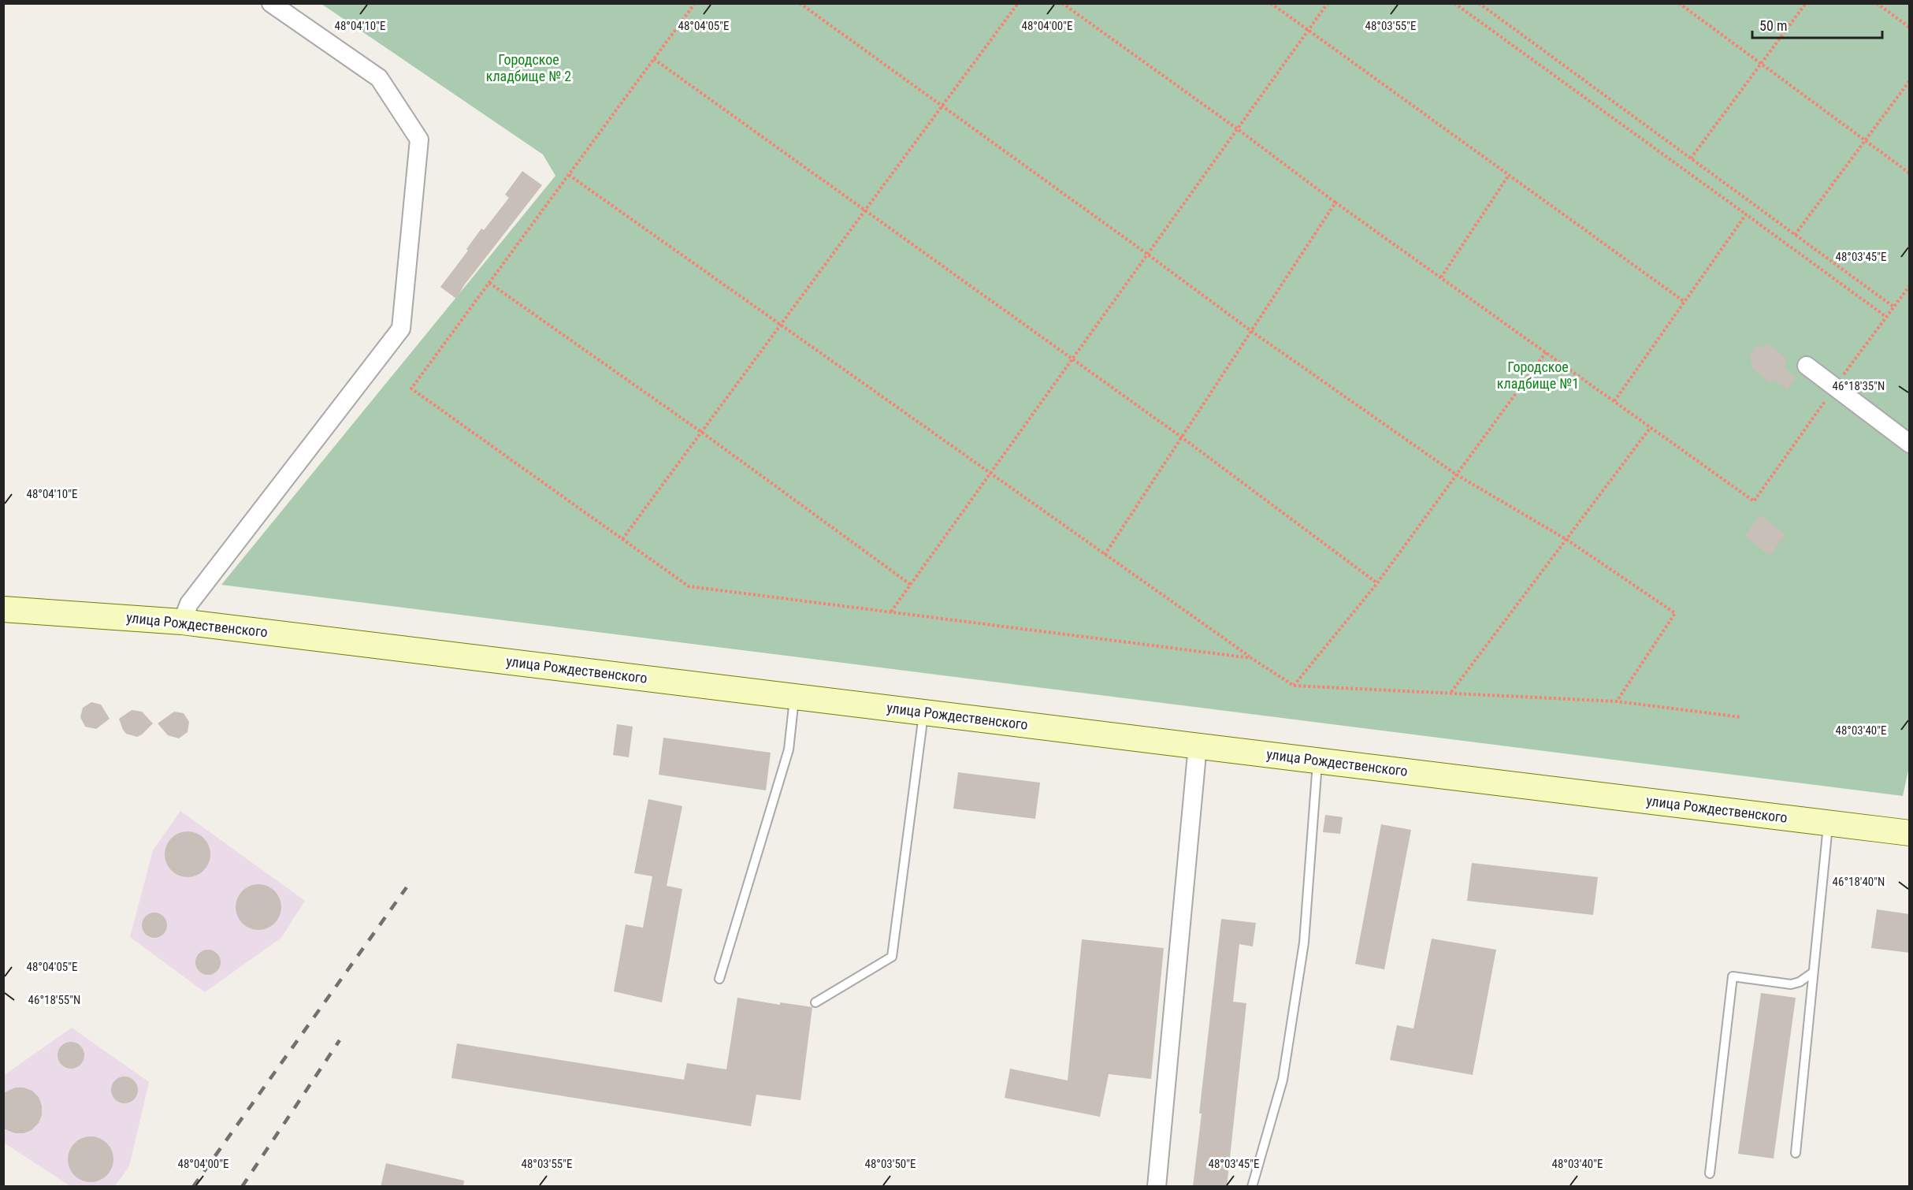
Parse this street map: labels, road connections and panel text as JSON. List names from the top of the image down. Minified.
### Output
{"streets":{"main road":["улица Рождественского"]},"parks":["Городское кладбище № 2","Городское кладбище №1"],"scale_bar":"50 m","coordinates":["48°04'10\"E","48°04'05\"E","48°04'00\"E","48°03'55\"E","48°03'45\"E","46°18'35\"N","48°03'40\"E","46°18'40\"N","46°18'55\"N","48°03'50\"E"]}
